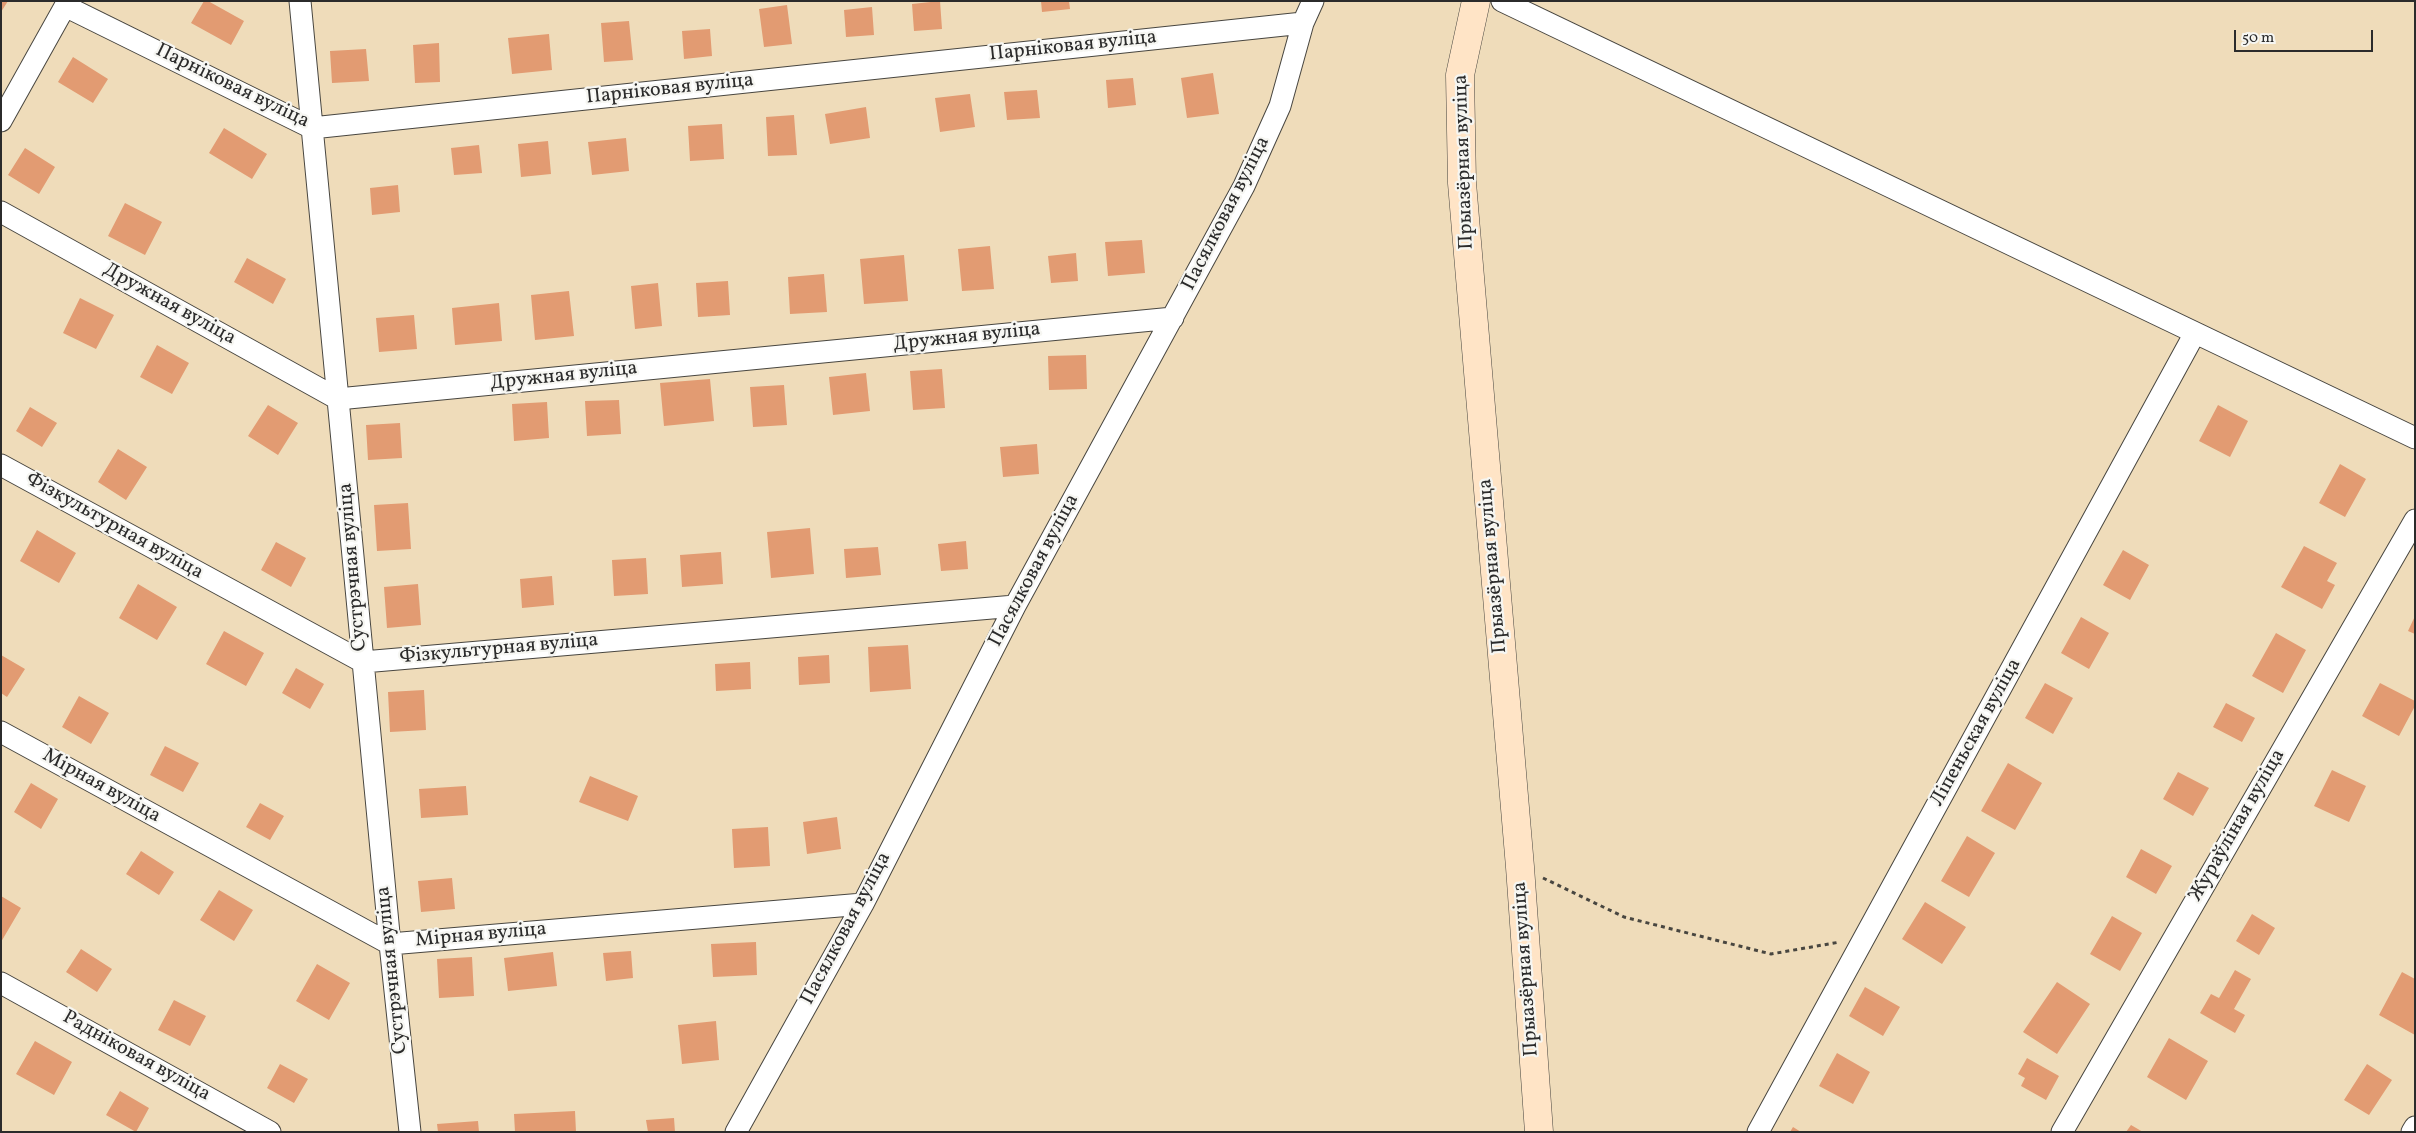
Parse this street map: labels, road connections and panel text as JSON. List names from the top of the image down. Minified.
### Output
{"streets":{"street":["Парніковая вуліца","Прыазёрная вуліца","Пасялковая вуліца","Дружная вуліца","Фізкультурная вуліца","Сустрэчная вуліца","Ліпеньская вуліца","Мірная вуліца","Жураўліная вуліца","Радніковая вуліца"]},"crossings":[["Парніковая вуліца","Пасялковая вуліца"],["Парніковая вуліца","Сустрэчная вуліца"],["Пасялковая вуліца","Дружная вуліца"],["Пасялковая вуліца","Фізкультурная вуліца"],["Пасялковая вуліца","Мірная вуліца"],["Дружная вуліца","Сустрэчная вуліца"],["Фізкультурная вуліца","Сустрэчная вуліца"],["Сустрэчная вуліца","Мірная вуліца"]],"scale_bar":"50 m"}
